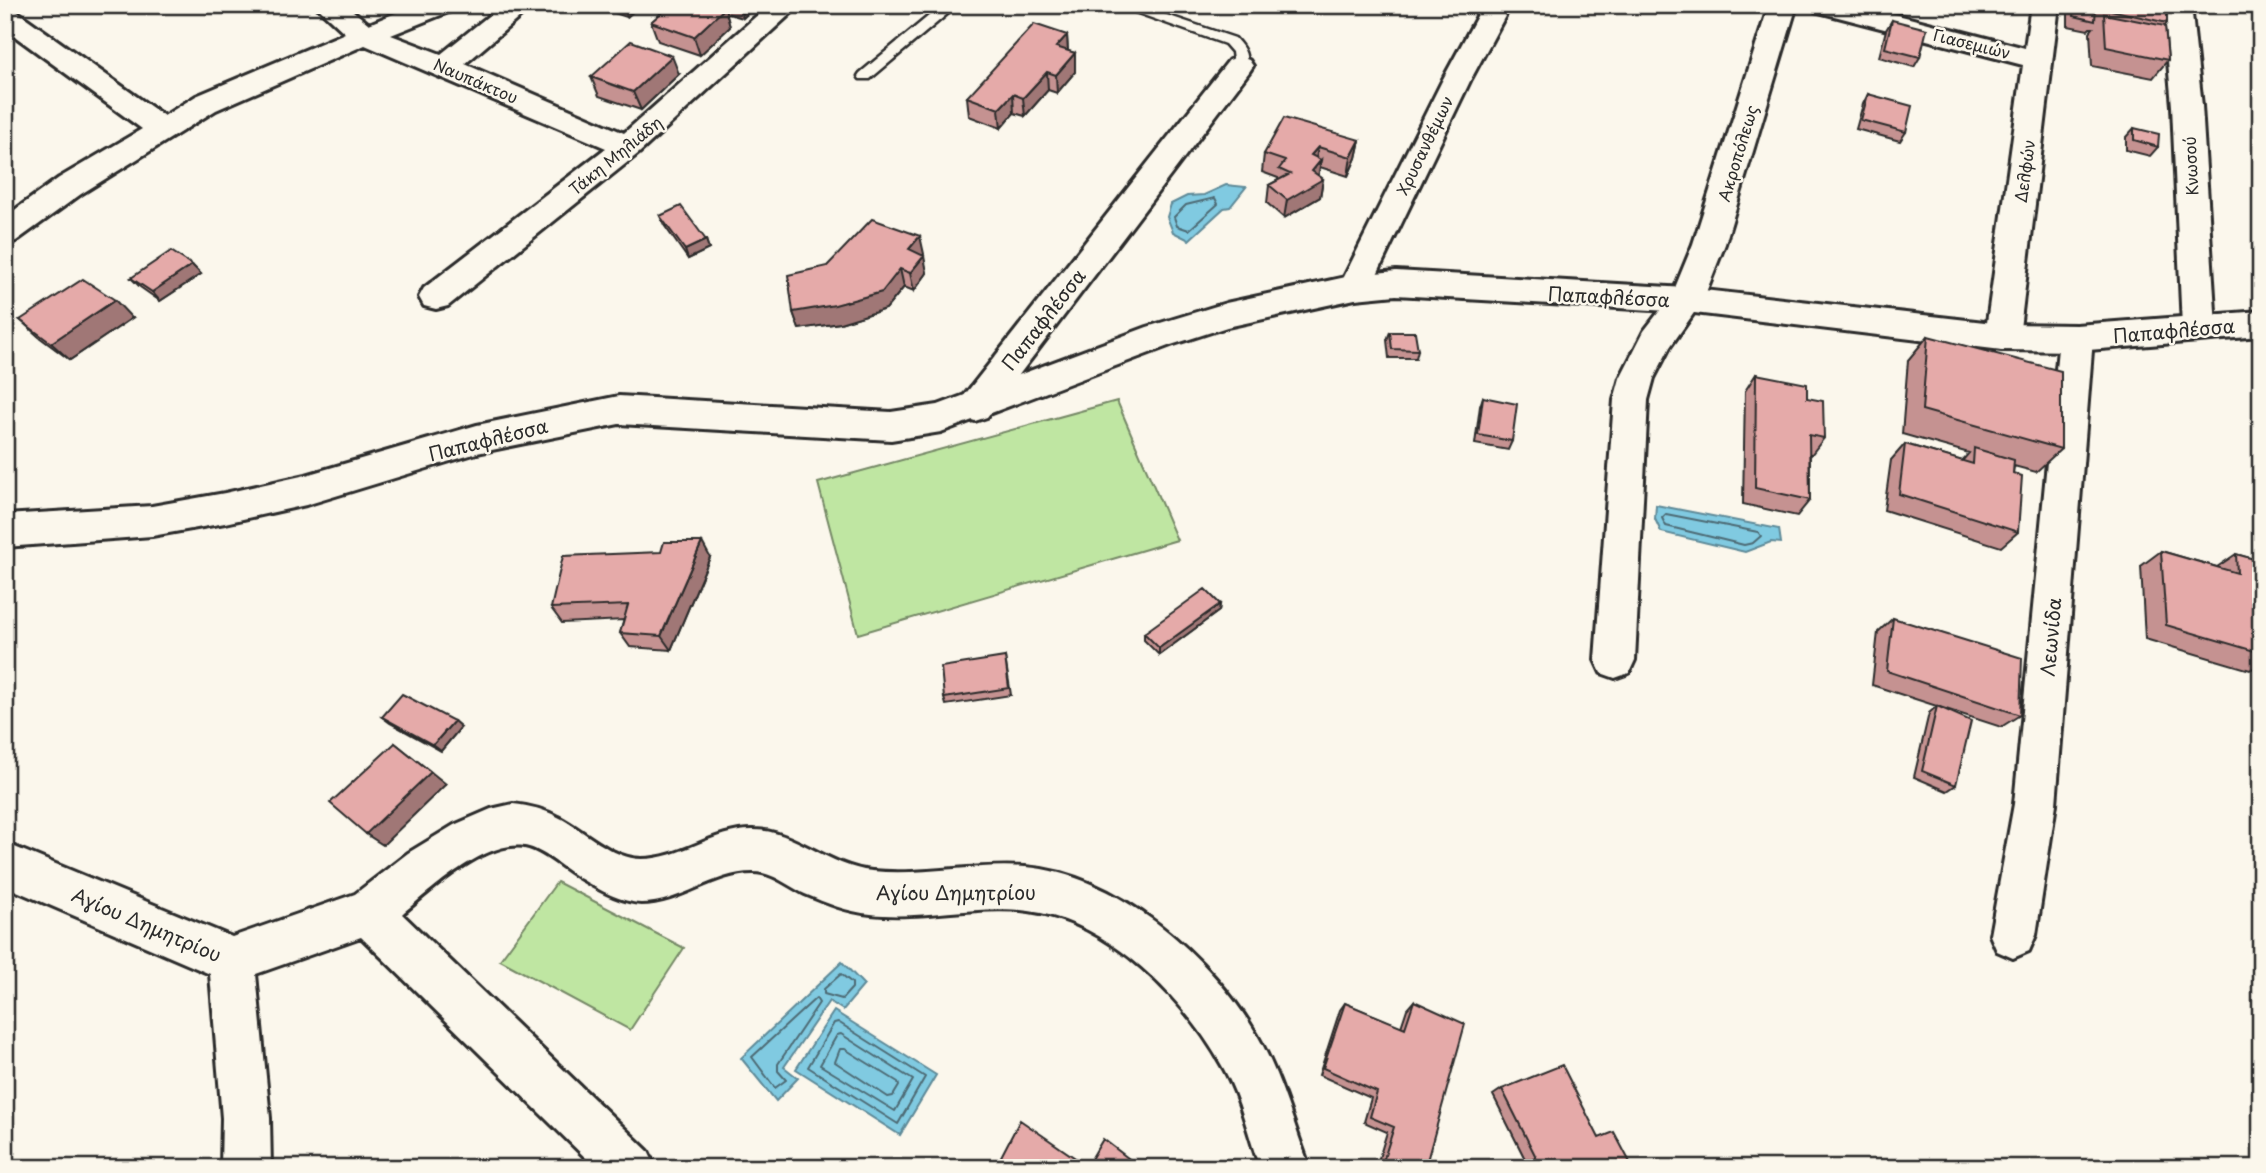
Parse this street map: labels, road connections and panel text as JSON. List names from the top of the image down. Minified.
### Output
{"streets":{"street":["Γιασεμιών","Ναυπάκτου","Χρυσανθέμων","Ακροπόλεως","Τάκη Μηλιάδη","Κνωσού","Δελφών","Παπαφλέσσα","Λεωνίδα","Αγίου Δημητρίου"]},"crossings":[["Γιασεμιών","Δελφών"],["Ναυπάκτου","Τάκη Μηλιάδη"],["Χρυσανθέμων","Παπαφλέσσα"],["Ακροπόλεως","Παπαφλέσσα"],["Κνωσού","Παπαφλέσσα"],["Δελφών","Παπαφλέσσα"],["Παπαφλέσσα","Λεωνίδα"]]}
